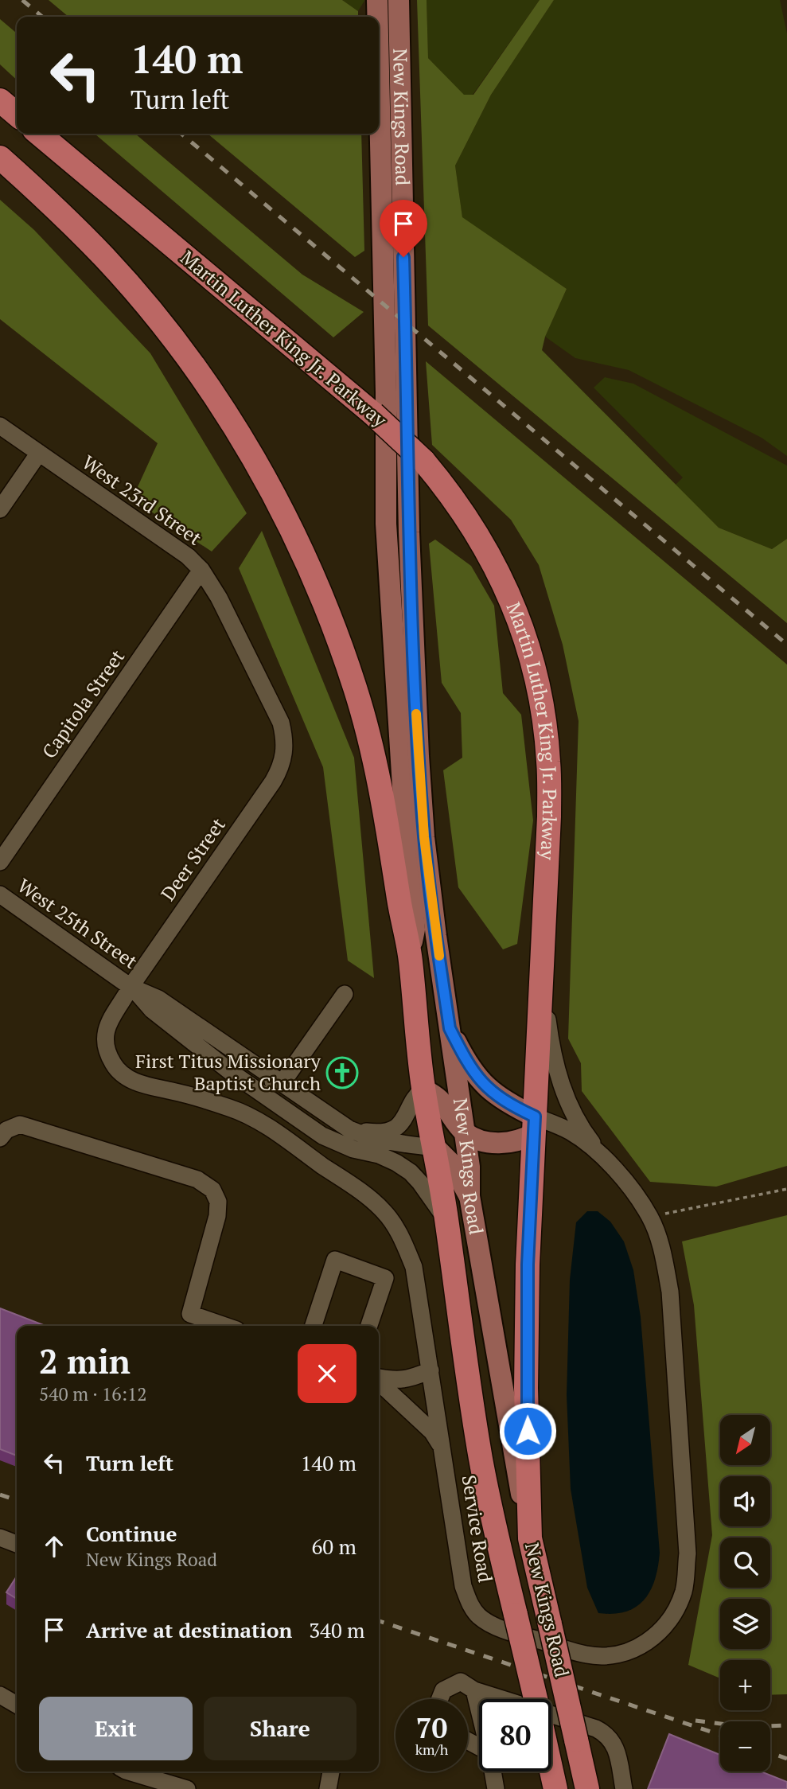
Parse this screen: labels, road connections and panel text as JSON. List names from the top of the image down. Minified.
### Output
{"streets":{"highway":["New Kings Road","Martin Luther King Jr. Parkway"],"street":["West 23rd Street","Capitola Street","Deer Street","West 25th Street","Service Road"]},"crossings":[["New Kings Road","Martin Luther King Jr. Parkway"],["New Kings Road","West 25th Street"],["Martin Luther King Jr. Parkway","Service Road"],["West 23rd Street","Capitola Street"],["West 23rd Street","Deer Street"],["Deer Street","West 25th Street"],["Deer Street","Service Road"],["West 25th Street","Service Road"]],"places":{"church":["First Titus Missionary Baptist Church"]},"north":"bottom left","page":{"turn":["140 m","Turn left"],"heading":["2 min","540 m · 16:12"],"map_buttons":["+","−"],"list":[{"name":"Turn left","value":"140 m"},{"name":"Continue","note":"New Kings Road","value":"60 m"},{"name":"Arrive at destination","value":"340 m"}],"buttons":["Exit","Share"],"speed":"70 km/h","limit":"80"}}
